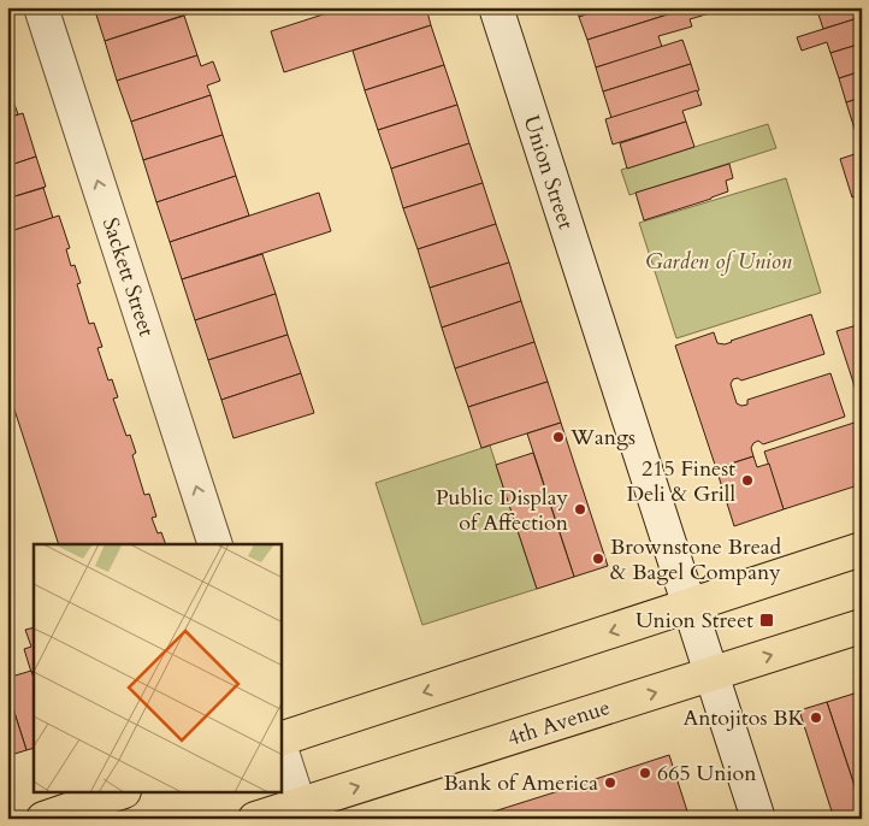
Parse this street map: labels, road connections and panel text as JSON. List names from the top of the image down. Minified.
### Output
{"streets":{"main road":["Union Street","Sackett Street","4th Avenue"]},"crossings":[["Union Street","4th Avenue"]],"one_way":["Sackett Street"],"parks":["Garden of Union"],"places":{"other":["Wangs","215 Finest Deli & Grill","Public Display of Affection","Brownstone Bread & Bagel Company","Antojitos BK","665 Union","Bank of America"],"transit":["Union Street"]}}
